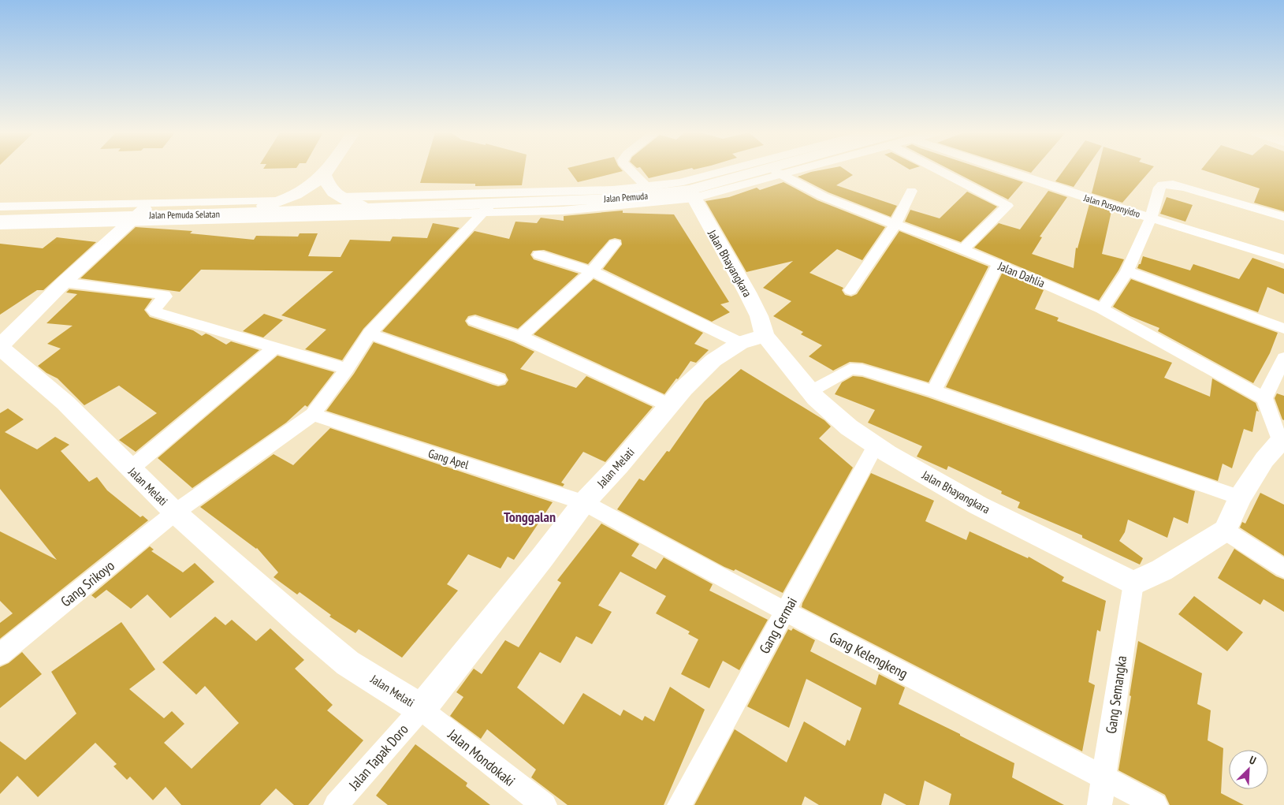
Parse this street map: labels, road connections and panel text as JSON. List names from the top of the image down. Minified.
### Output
{"streets":{"street":["Jalan Pemuda","Jalan Pusponyidro","Jalan Pemuda Selatan","Jalan Bhayangkara","Jalan Dahlia","Gang Apel","Jalan Melati","Gang Srikoyo","Gang Cermai","Gang Kelengkeng","Gang Semangka","Jalan Tapak Doro","Jalan Mondokaki"]},"crossings":[["Jalan Pemuda","Jalan Pemuda Selatan"],["Jalan Pemuda","Jalan Bhayangkara"],["Jalan Pemuda","Jalan Dahlia"],["Jalan Pemuda","Gang Srikoyo"],["Jalan Pemuda Selatan","Jalan Melati"],["Jalan Bhayangkara","Jalan Melati"],["Jalan Bhayangkara","Gang Cermai"],["Jalan Bhayangkara","Gang Semangka"],["Gang Apel","Jalan Melati"],["Gang Apel","Gang Srikoyo"],["Gang Apel","Gang Kelengkeng"],["Jalan Melati","Gang Srikoyo"],["Jalan Melati","Gang Kelengkeng"],["Jalan Melati","Jalan Tapak Doro"],["Jalan Melati","Jalan Mondokaki"],["Gang Cermai","Gang Kelengkeng"],["Gang Kelengkeng","Gang Semangka"],["Jalan Tapak Doro","Jalan Mondokaki"]],"districts":["Tonggalan"],"north":"top right"}
